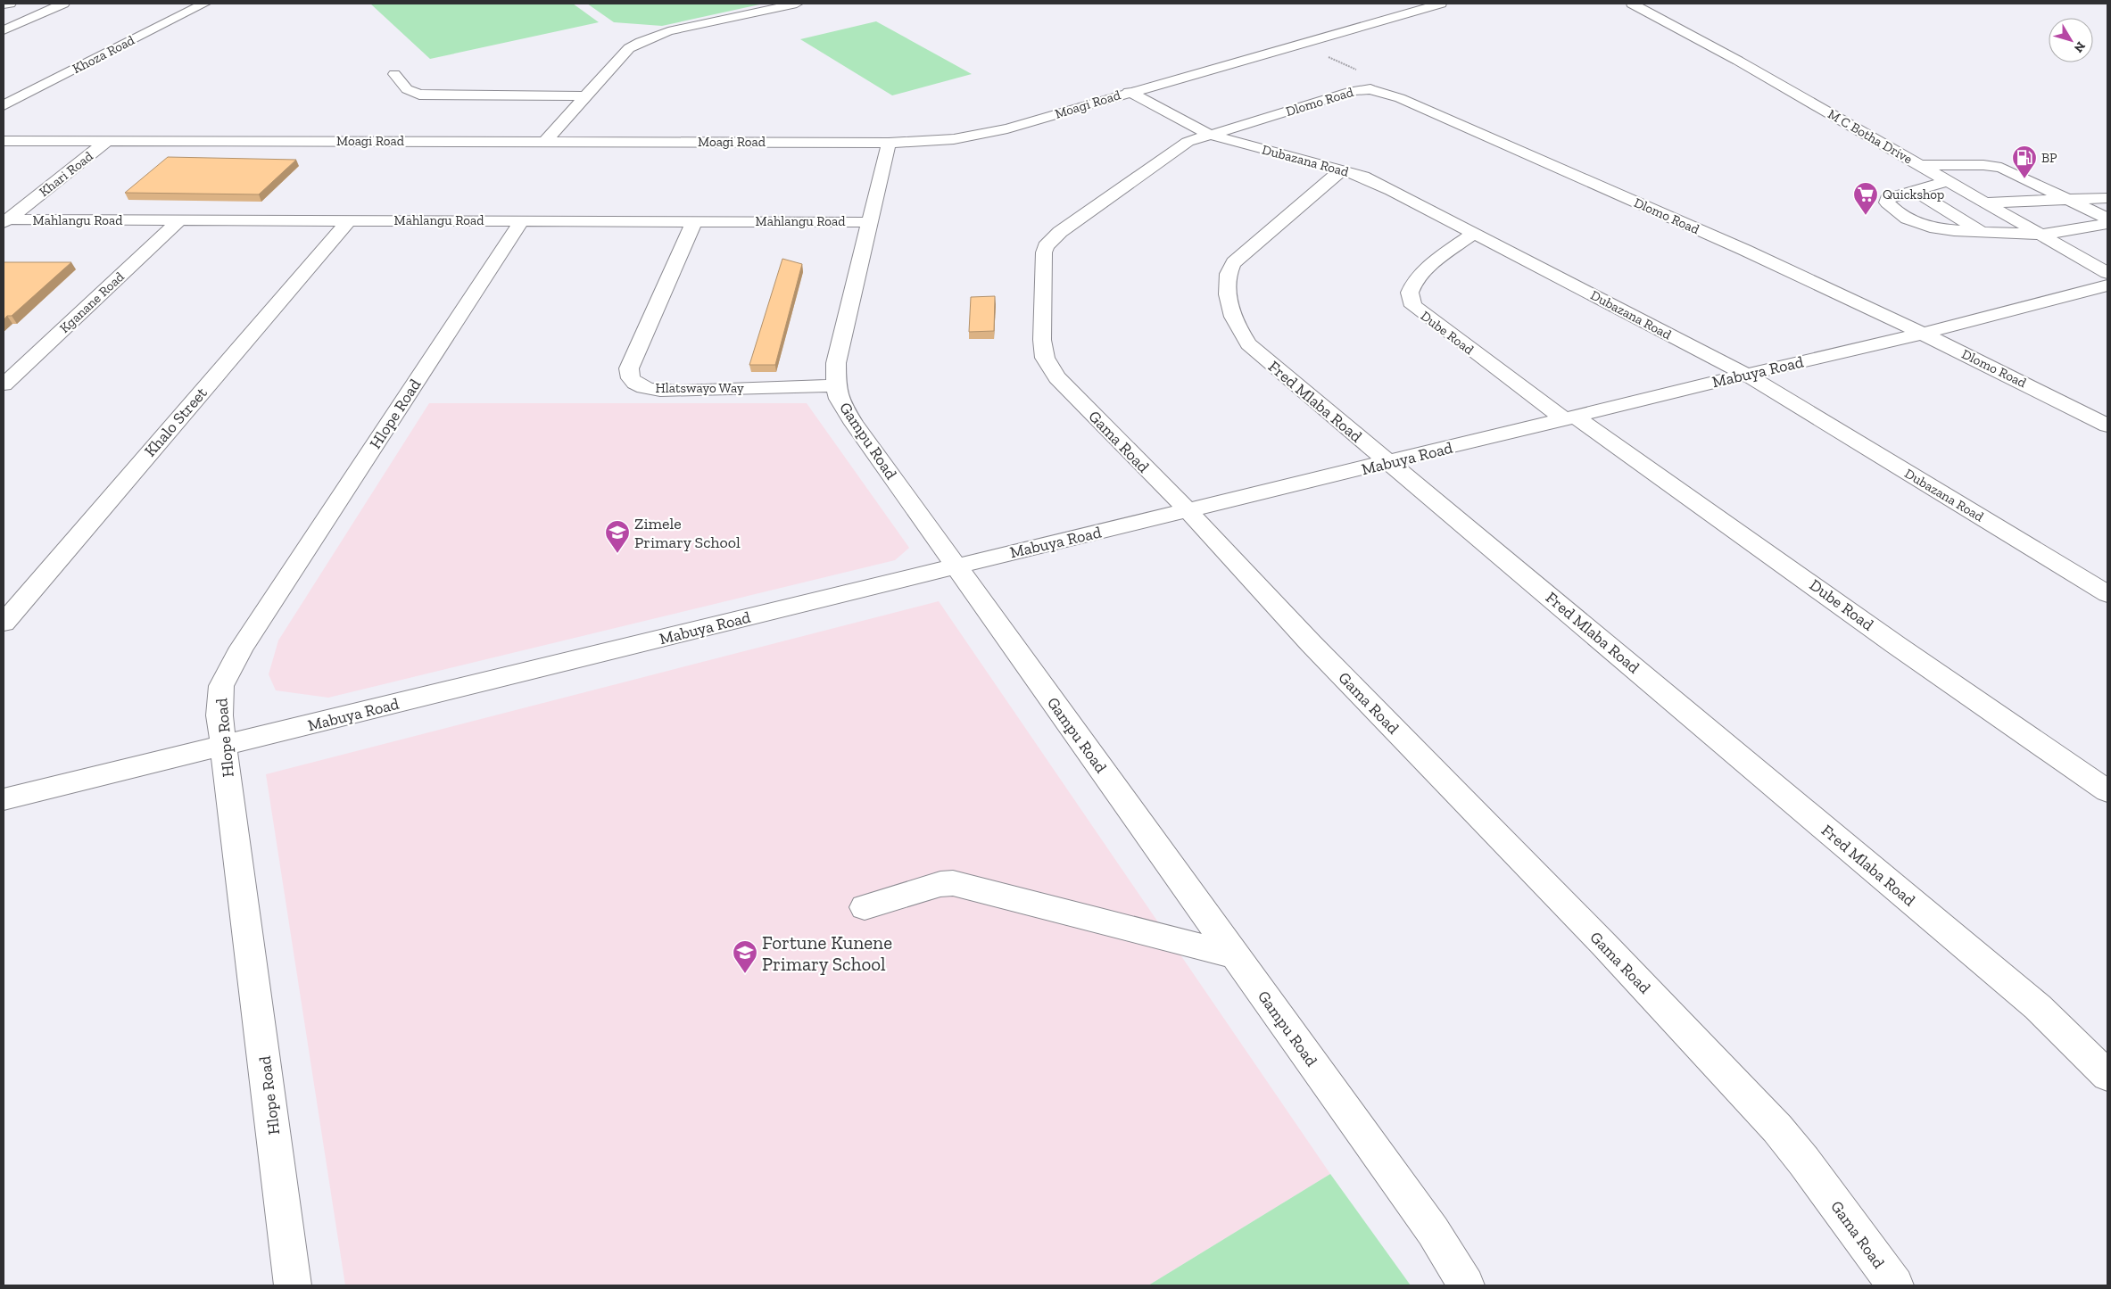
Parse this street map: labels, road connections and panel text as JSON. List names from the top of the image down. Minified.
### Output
{"streets":{"street":["Khoza Road","Dlomo Road","Moagi Road","M C Botha Drive","Dubazana Road","Khari Road","Mahlangu Road","Kganane Road","Dube Road","Mabuya Road","Hlatswayo Way","Fred Mlaba Road","Hlope Road","Khalo Street","Gampu Road","Gama Road"]},"crossings":[["Dlomo Road","Dubazana Road"],["Dlomo Road","Mabuya Road"],["Dlomo Road","Gama Road"],["Moagi Road","Dubazana Road"],["Moagi Road","Khari Road"],["Moagi Road","Gampu Road"],["Dubazana Road","Dube Road"],["Dubazana Road","Mabuya Road"],["Dubazana Road","Fred Mlaba Road"],["Dubazana Road","Gama Road"],["Khari Road","Mahlangu Road"],["Mahlangu Road","Kganane Road"],["Mahlangu Road","Hlatswayo Way"],["Mahlangu Road","Hlope Road"],["Mahlangu Road","Khalo Street"],["Mahlangu Road","Gampu Road"],["Dube Road","Mabuya Road"],["Mabuya Road","Fred Mlaba Road"],["Mabuya Road","Hlope Road"],["Mabuya Road","Gampu Road"],["Mabuya Road","Gama Road"],["Hlatswayo Way","Gampu Road"]],"places":{"fuel station":["BP"],"supermarket":["Quickshop"],"school or university":["Zimele Primary School","Fortune Kunene Primary School"]},"north":"bottom right"}
